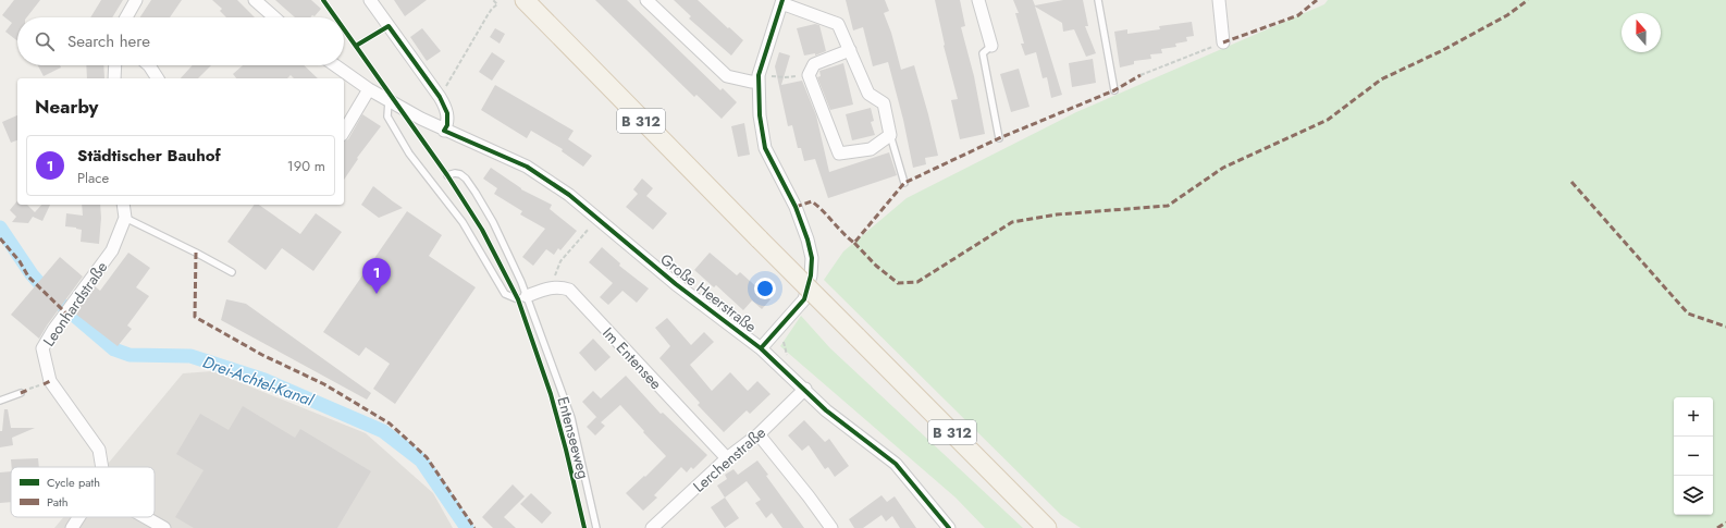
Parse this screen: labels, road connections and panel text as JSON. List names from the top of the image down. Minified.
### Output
{"streets":{"main road":["B 312"],"street":["Große Heerstraße","Leonhardstraße","Im Entensee","Lerchenstraße"],"lane":["Entenseeweg"]},"crossings":[["Große Heerstraße","Lerchenstraße"],["Im Entensee","Lerchenstraße"]],"water":["Drei-Achtel-Kanal"],"legend":["Cycle path","Path"],"north":"top","page":{"search":"Search here","heading":"Nearby","list":[{"mark":"1","name":"Städtischer Bauhof","note":"Place","value":"190 m"}],"pins":"1","map_buttons":["+","−"]}}
